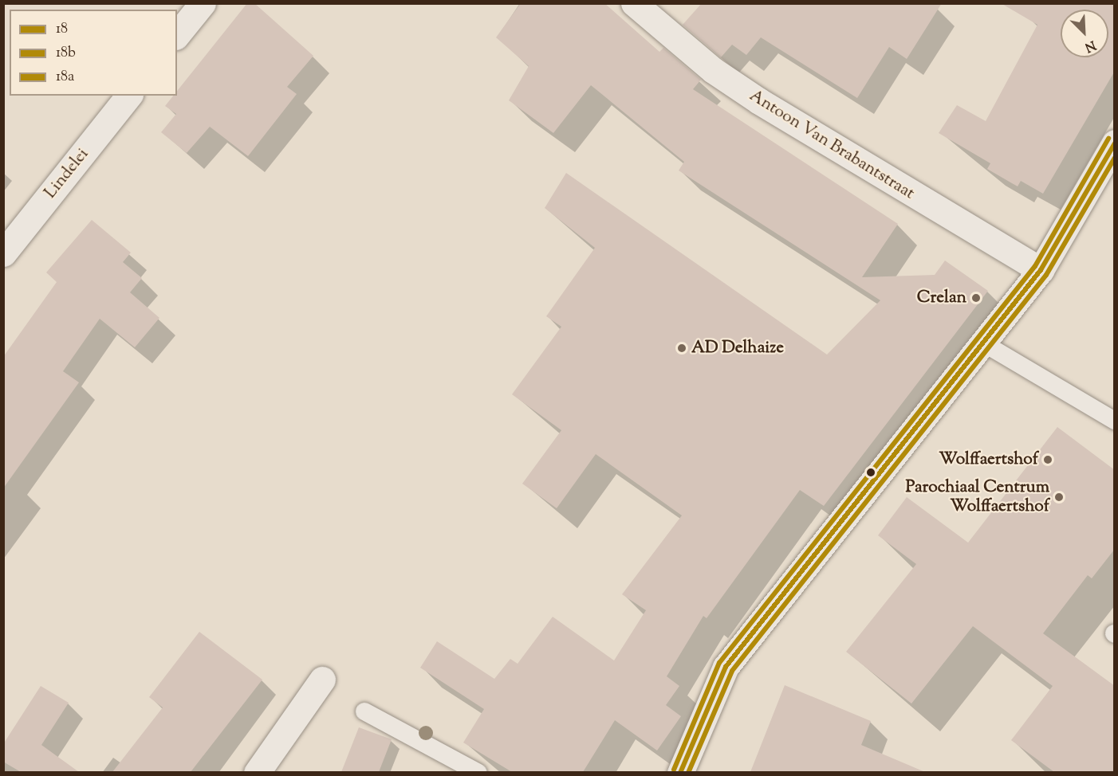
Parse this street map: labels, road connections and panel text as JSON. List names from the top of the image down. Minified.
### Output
{"streets":{"street":["Antoon Van Brabantstraat","Lindelei"]},"places":["Crelan","AD Delhaize","Wolffaertshof","Parochiaal Centrum Wolffaertshof"],"lines":["transit line 18a","transit line 18","transit line 18b"],"legend":["18","18b","18a"],"north":"bottom right"}
